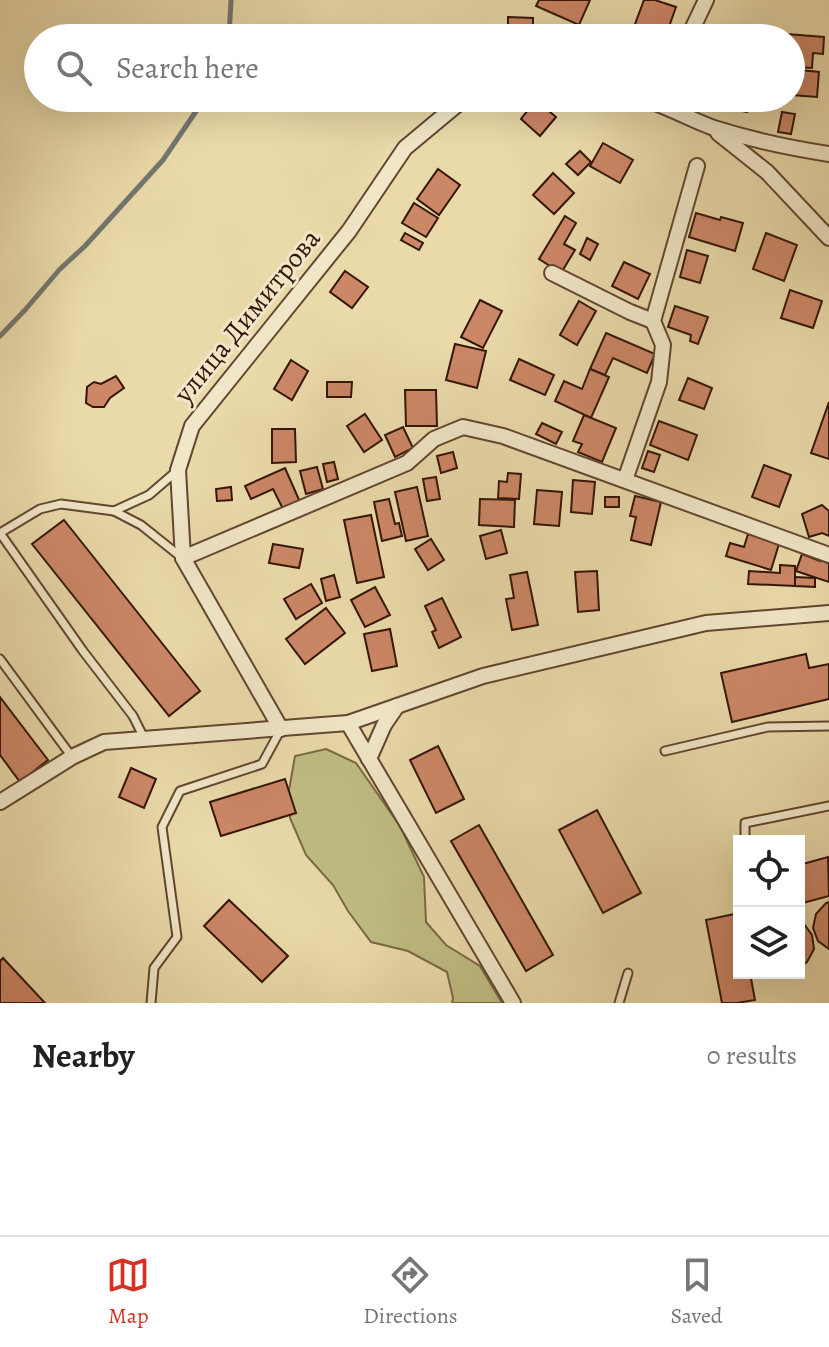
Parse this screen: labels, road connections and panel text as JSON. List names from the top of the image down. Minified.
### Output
{"streets":{"street":["улица Димитрова"]},"page":{"search":"Search here","heading":["Nearby","0 results"],"nav":["Map","Directions","Saved"]}}
